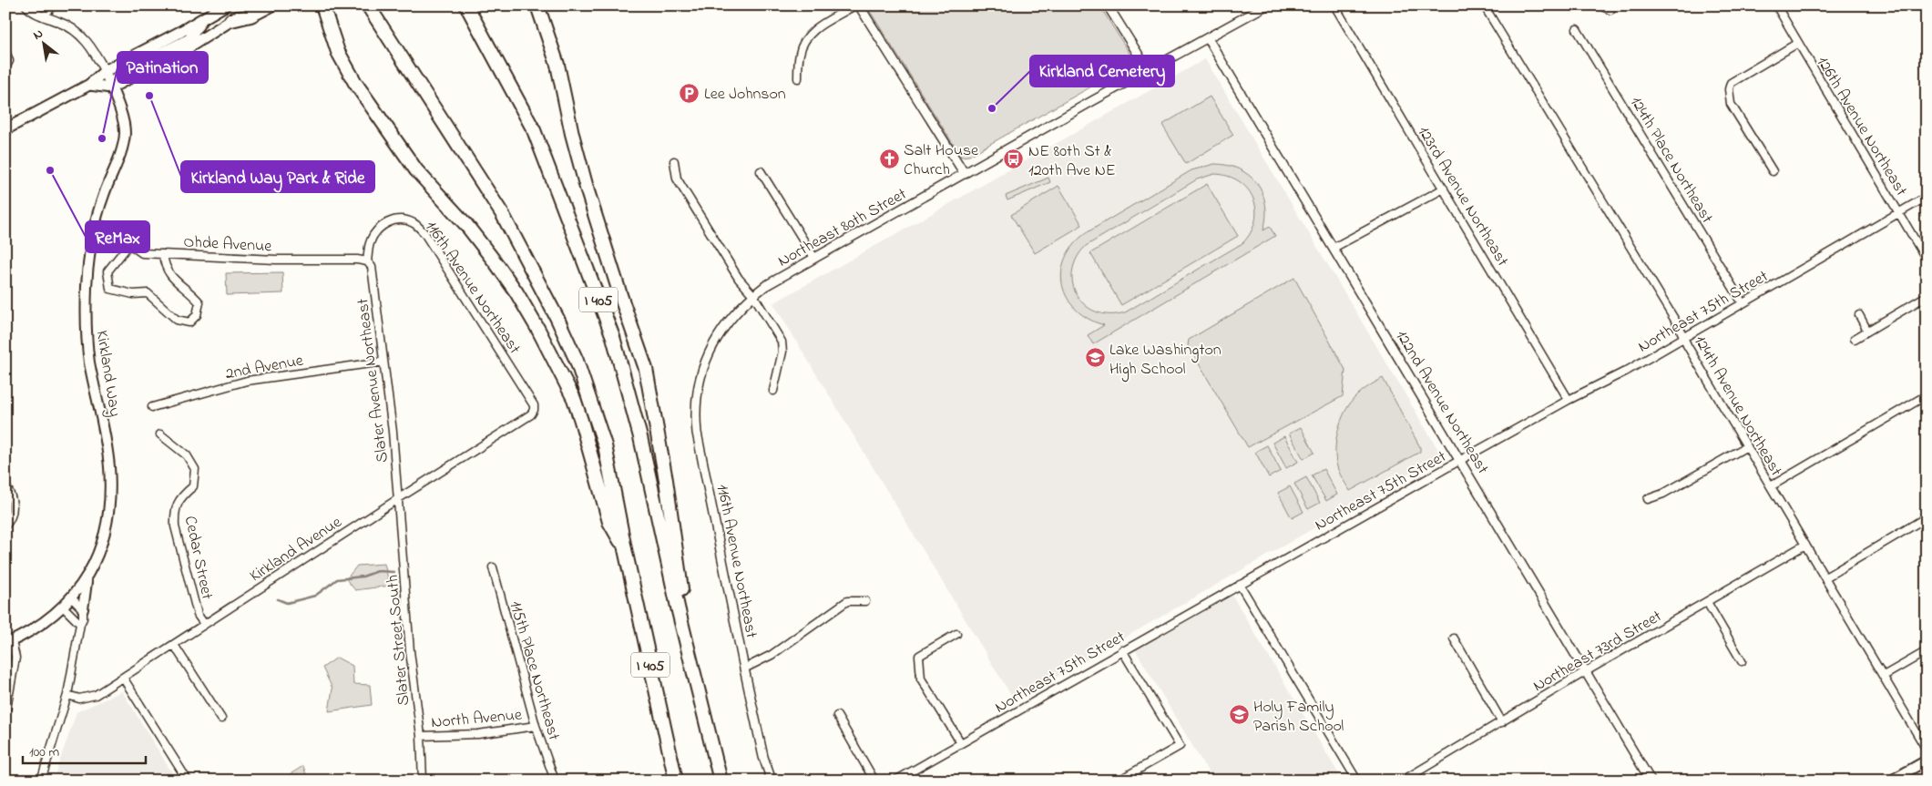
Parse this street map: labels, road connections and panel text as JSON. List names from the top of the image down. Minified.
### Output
{"streets":{"highway":["I 405"],"main road":["Kirkland Way"],"street":["126th Avenue Northeast","124th Place Northeast","123rd Avenue Northeast","Northeast 80th Street","Ohde Avenue","116th Avenue Northeast","Northeast 75th Street","2nd Avenue","Slater Avenue Northeast","122nd Avenue Northeast","124th Avenue Northeast","Kirkland Avenue","Cedar Street","Slater Street South","Northeast 73rd Street","115th Place Northeast","North Avenue"]},"crossings":[["126th Avenue Northeast","Northeast 75th Street"],["124th Place Northeast","Northeast 75th Street"],["123rd Avenue Northeast","Northeast 75th Street"],["Northeast 80th Street","116th Avenue Northeast"],["Northeast 80th Street","122nd Avenue Northeast"],["Ohde Avenue","116th Avenue Northeast"],["Ohde Avenue","Kirkland Way"],["Ohde Avenue","Slater Avenue Northeast"],["116th Avenue Northeast","Slater Avenue Northeast"],["116th Avenue Northeast","Kirkland Avenue"],["Northeast 75th Street","122nd Avenue Northeast"],["Northeast 75th Street","124th Avenue Northeast"],["2nd Avenue","Slater Avenue Northeast"],["Slater Avenue Northeast","Kirkland Avenue"],["Slater Avenue Northeast","Slater Street South"],["122nd Avenue Northeast","Northeast 73rd Street"],["124th Avenue Northeast","Northeast 73rd Street"],["Kirkland Avenue","Cedar Street"],["Kirkland Avenue","Slater Street South"],["Slater Street South","North Avenue"],["115th Place Northeast","North Avenue"]],"places":{"parking":["Lee Johnson"],"other":["Kirkland Way Park & Ride","Kirkland Cemetery","Patination","ReMax"],"church":["Salt House Church"],"bus stop":["NE 80th St & 120th Ave NE"],"school or university":["Lake Washington High School","Holy Family Parish School"]},"scale_bar":"100 m","north":"top left"}
